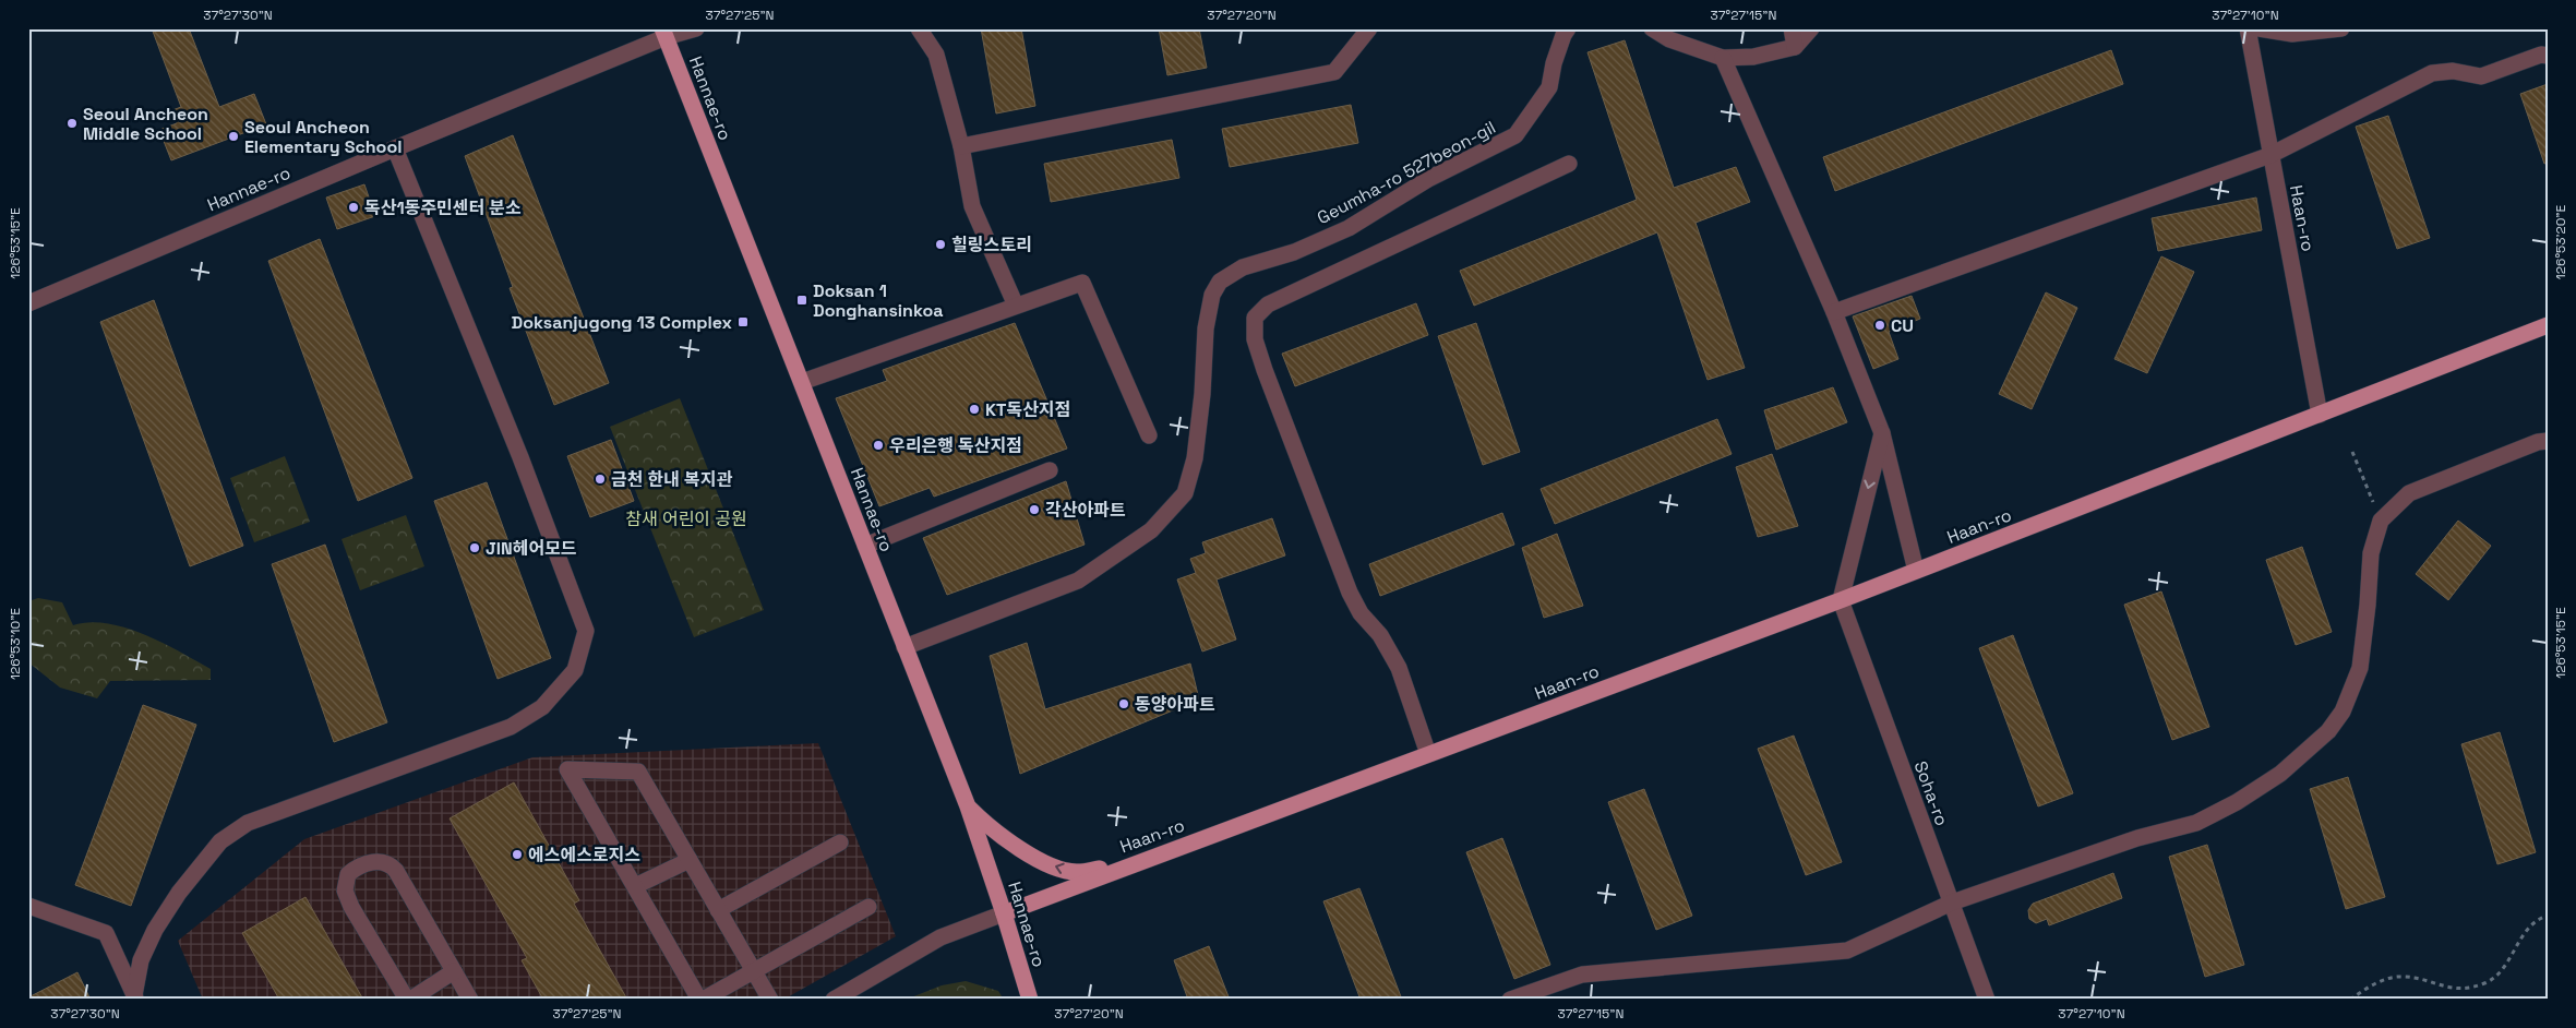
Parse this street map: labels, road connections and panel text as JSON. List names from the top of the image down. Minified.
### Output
{"streets":{"main road":["Hannae-ro","Haan-ro"],"street":["Geumha-ro 527beon-gil","Soha-ro"]},"crossings":[["Hannae-ro","Geumha-ro 527beon-gil"],["Hannae-ro","Haan-ro"],["Haan-ro","Soha-ro"]],"parks":["참새 어린이 공원"],"places":{"other":["Seoul Ancheon Middle School","Seoul Ancheon Elementary School","독산1동주민센터 분소","힐링스토리","CU","KT독산지점","우리은행 독산지점","금천 한내 복지관","각산아파트","JIN헤어모드","동양아파트","에스에스로지스"],"transit":["Doksan 1 Donghansinkoa","Doksanjugong 13 Complex"]},"coordinates":["37°27'30\"N","37°27'25\"N","37°27'20\"N","37°27'15\"N","37°27'10\"N","126°53'20\"E","126°53'15\"E","126°53'10\"E"]}
